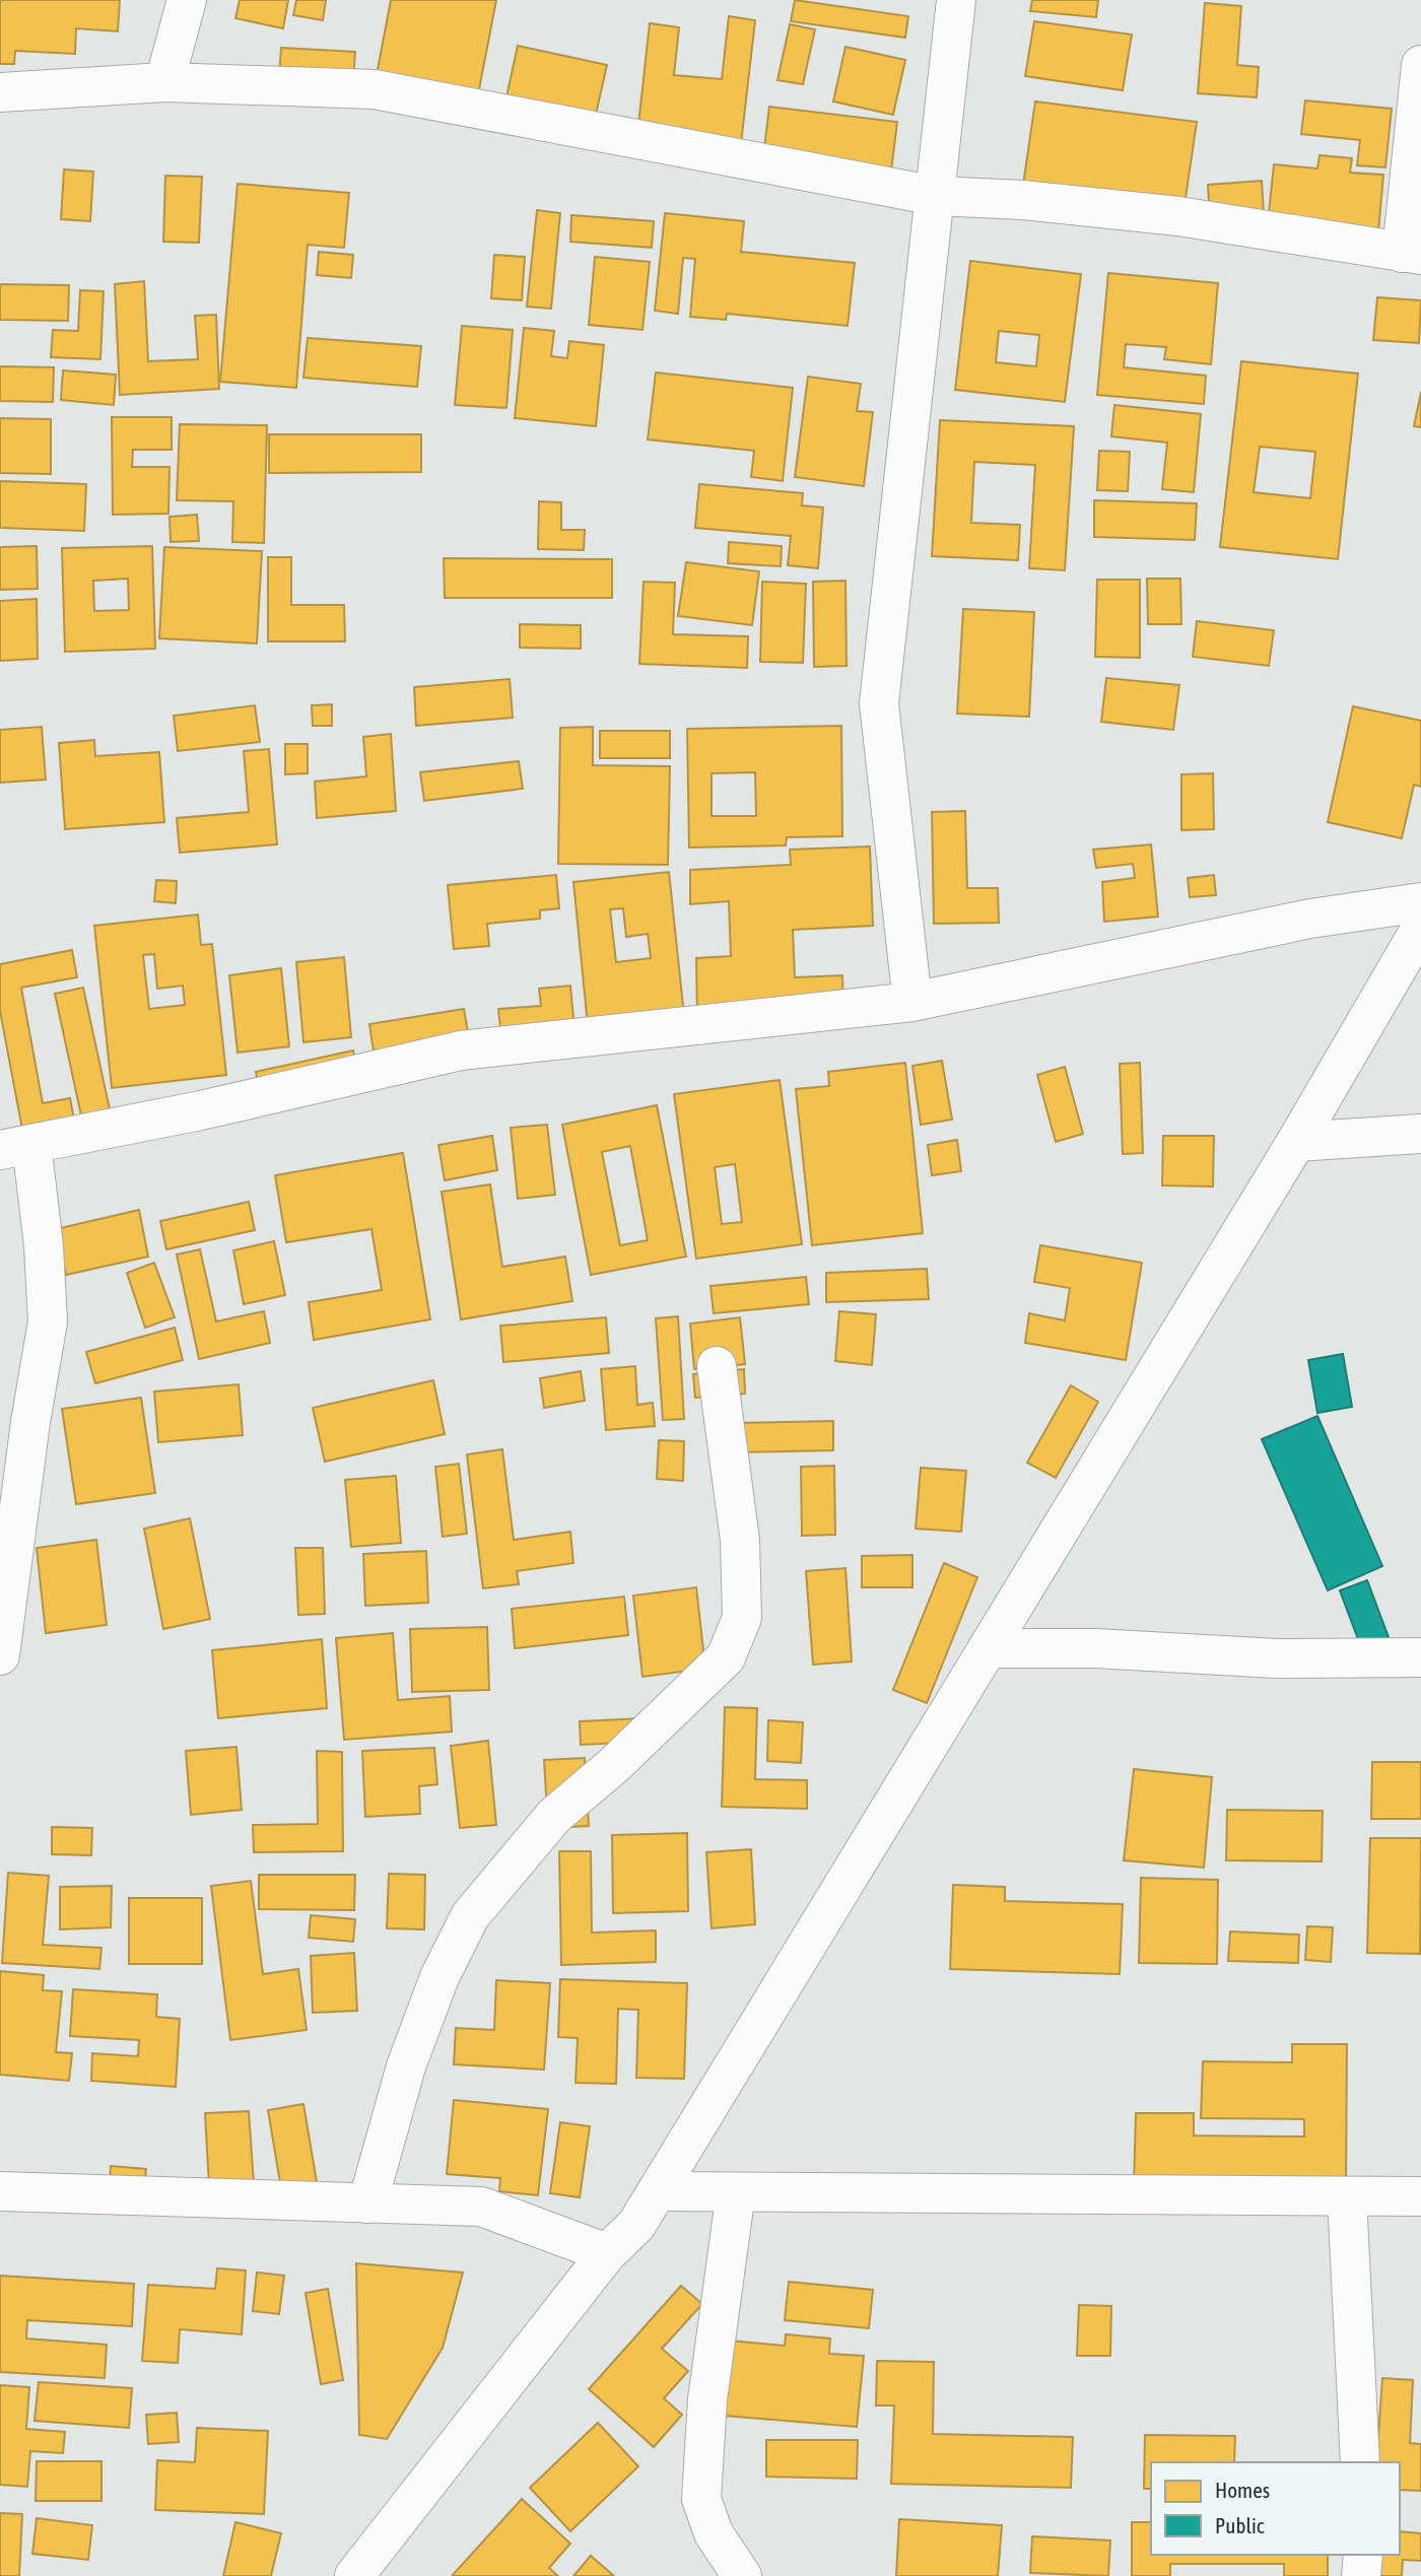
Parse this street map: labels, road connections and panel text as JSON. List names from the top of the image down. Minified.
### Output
{"legend":["Homes","Public"]}
